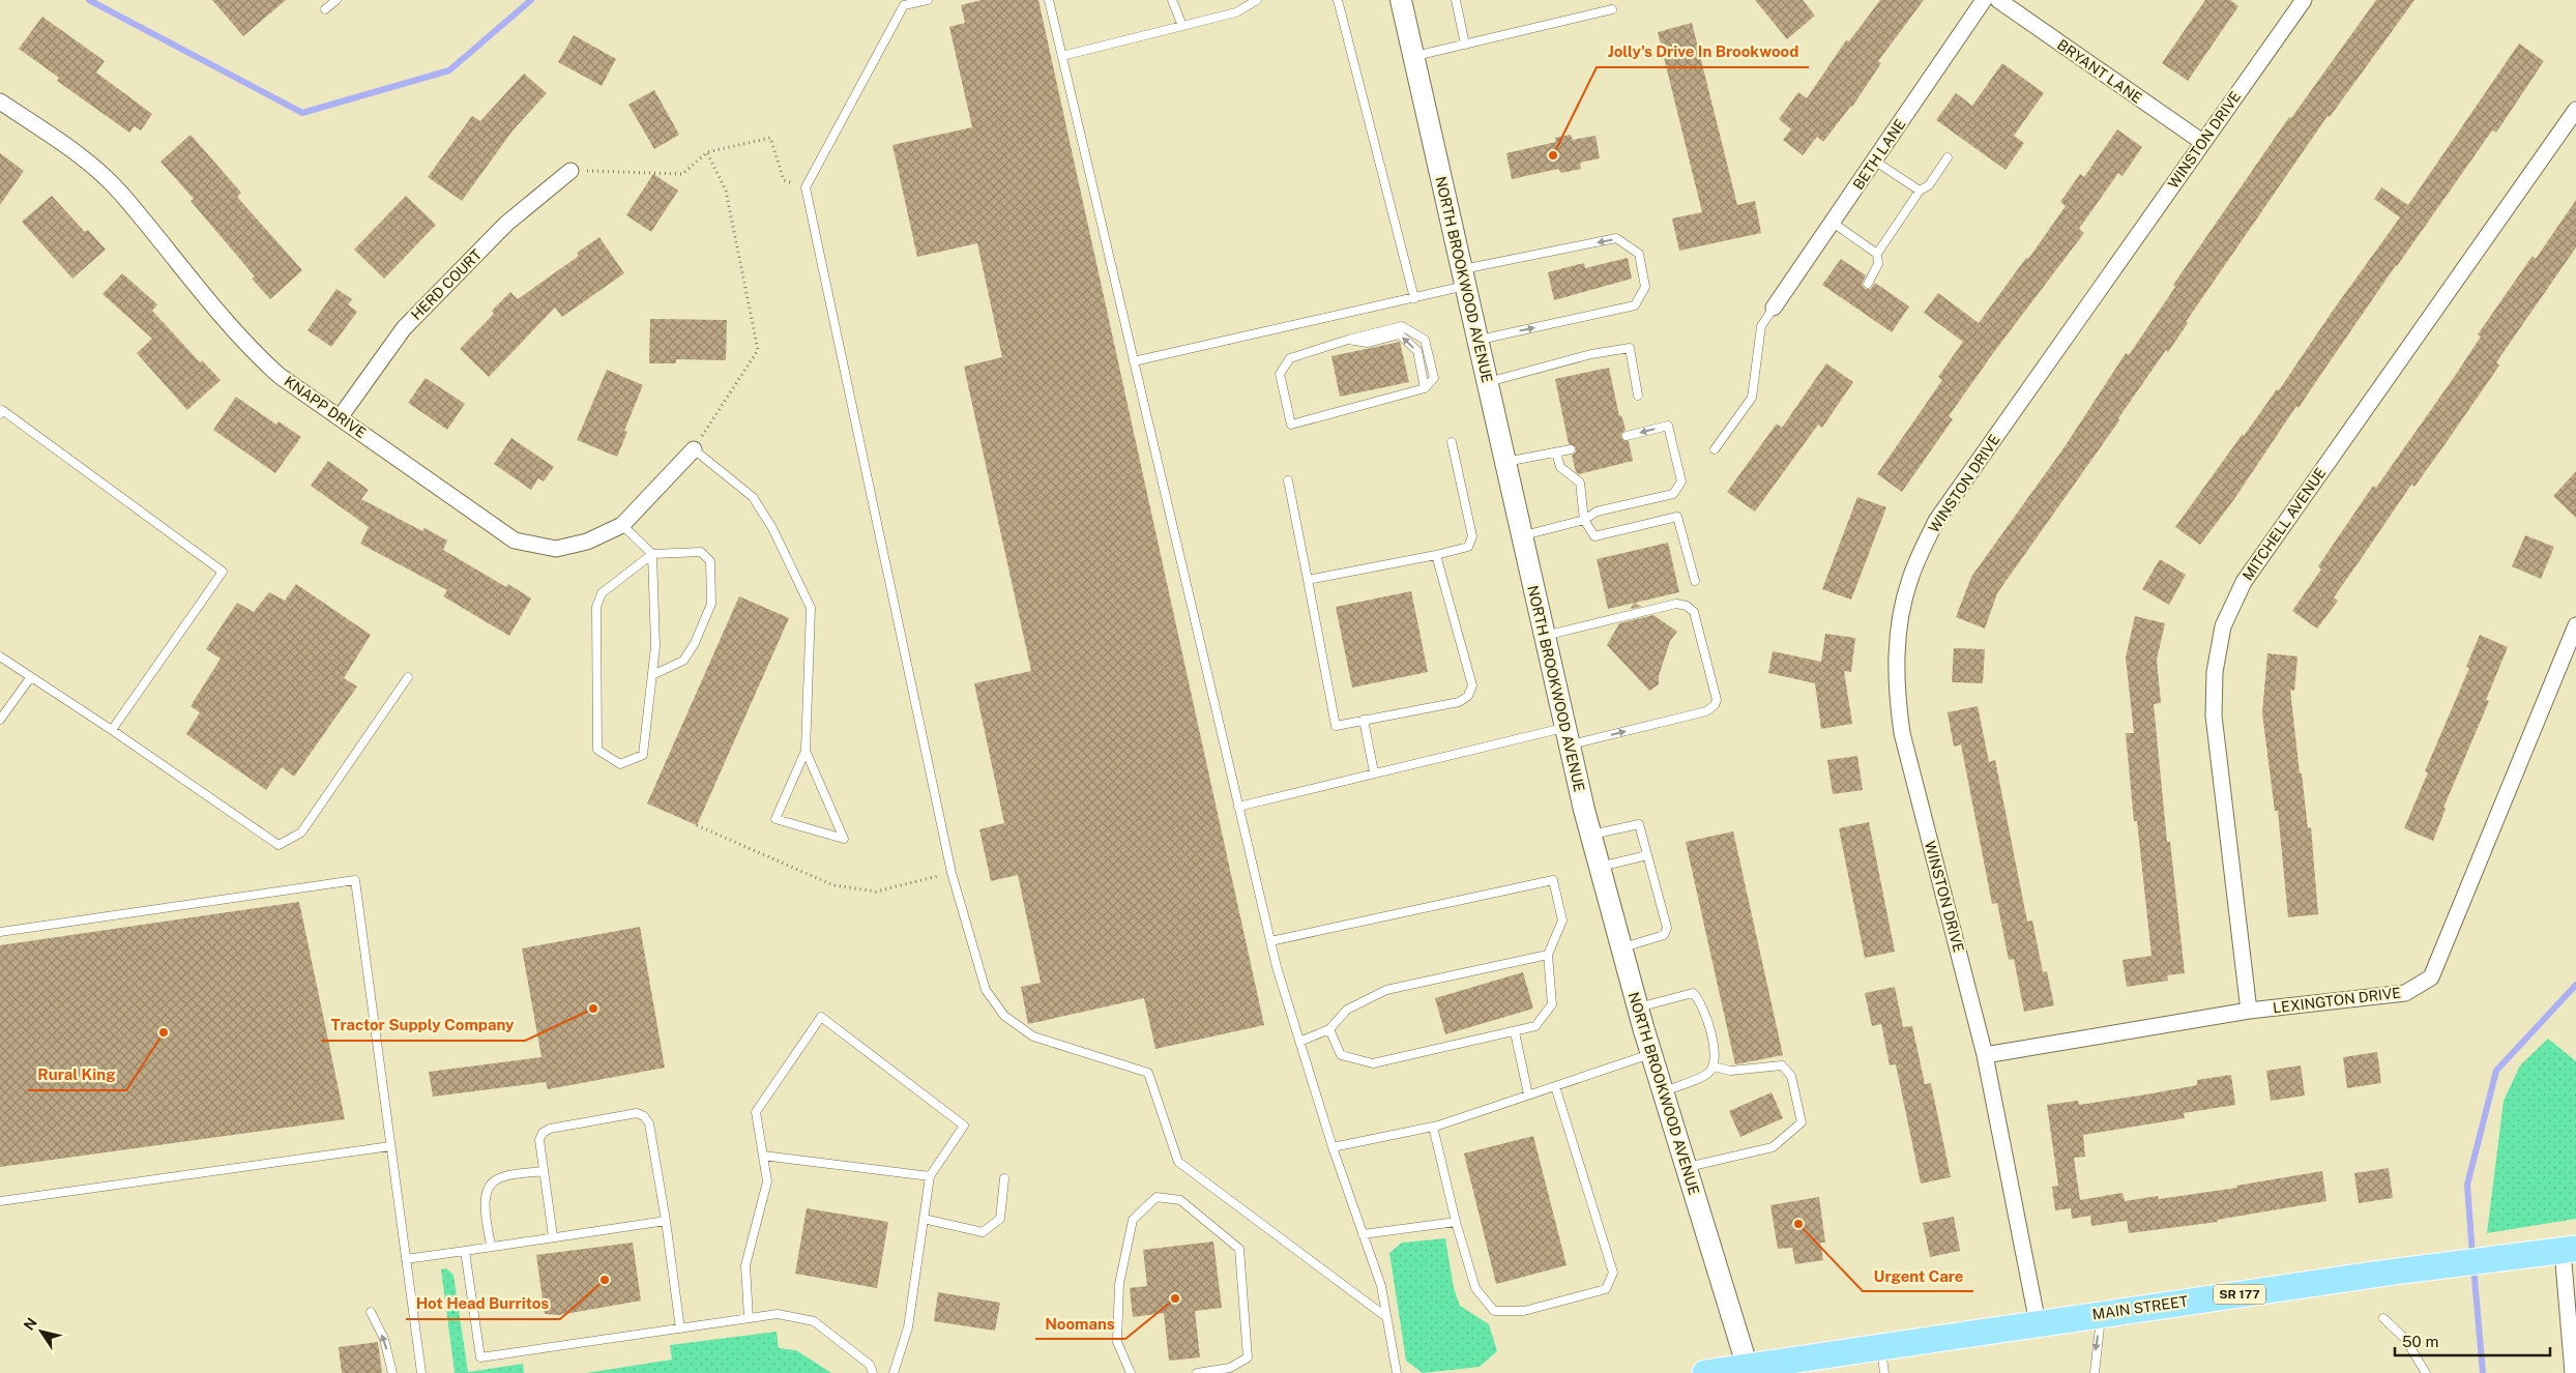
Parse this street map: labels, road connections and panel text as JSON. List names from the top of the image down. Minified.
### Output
{"streets":{"main road":["SR 177","MAIN STREET"],"street":["BRYANT LANE","WINSTON DRIVE","BETH LANE","NORTH BROOKWOOD AVENUE","HERD COURT","KNAPP DRIVE","MITCHELL AVENUE","LEXINGTON DRIVE"]},"crossings":[["BRYANT LANE","WINSTON DRIVE"],["WINSTON DRIVE","LEXINGTON DRIVE"],["WINSTON DRIVE","MAIN STREET"],["NORTH BROOKWOOD AVENUE","MAIN STREET"],["HERD COURT","KNAPP DRIVE"],["MITCHELL AVENUE","LEXINGTON DRIVE"]],"places":["Jolly's Drive In Brookwood","Tractor Supply Company","Rural King","Urgent Care","Hot Head Burritos","Noomans"],"scale_bar":"50 m","north":"top left"}
